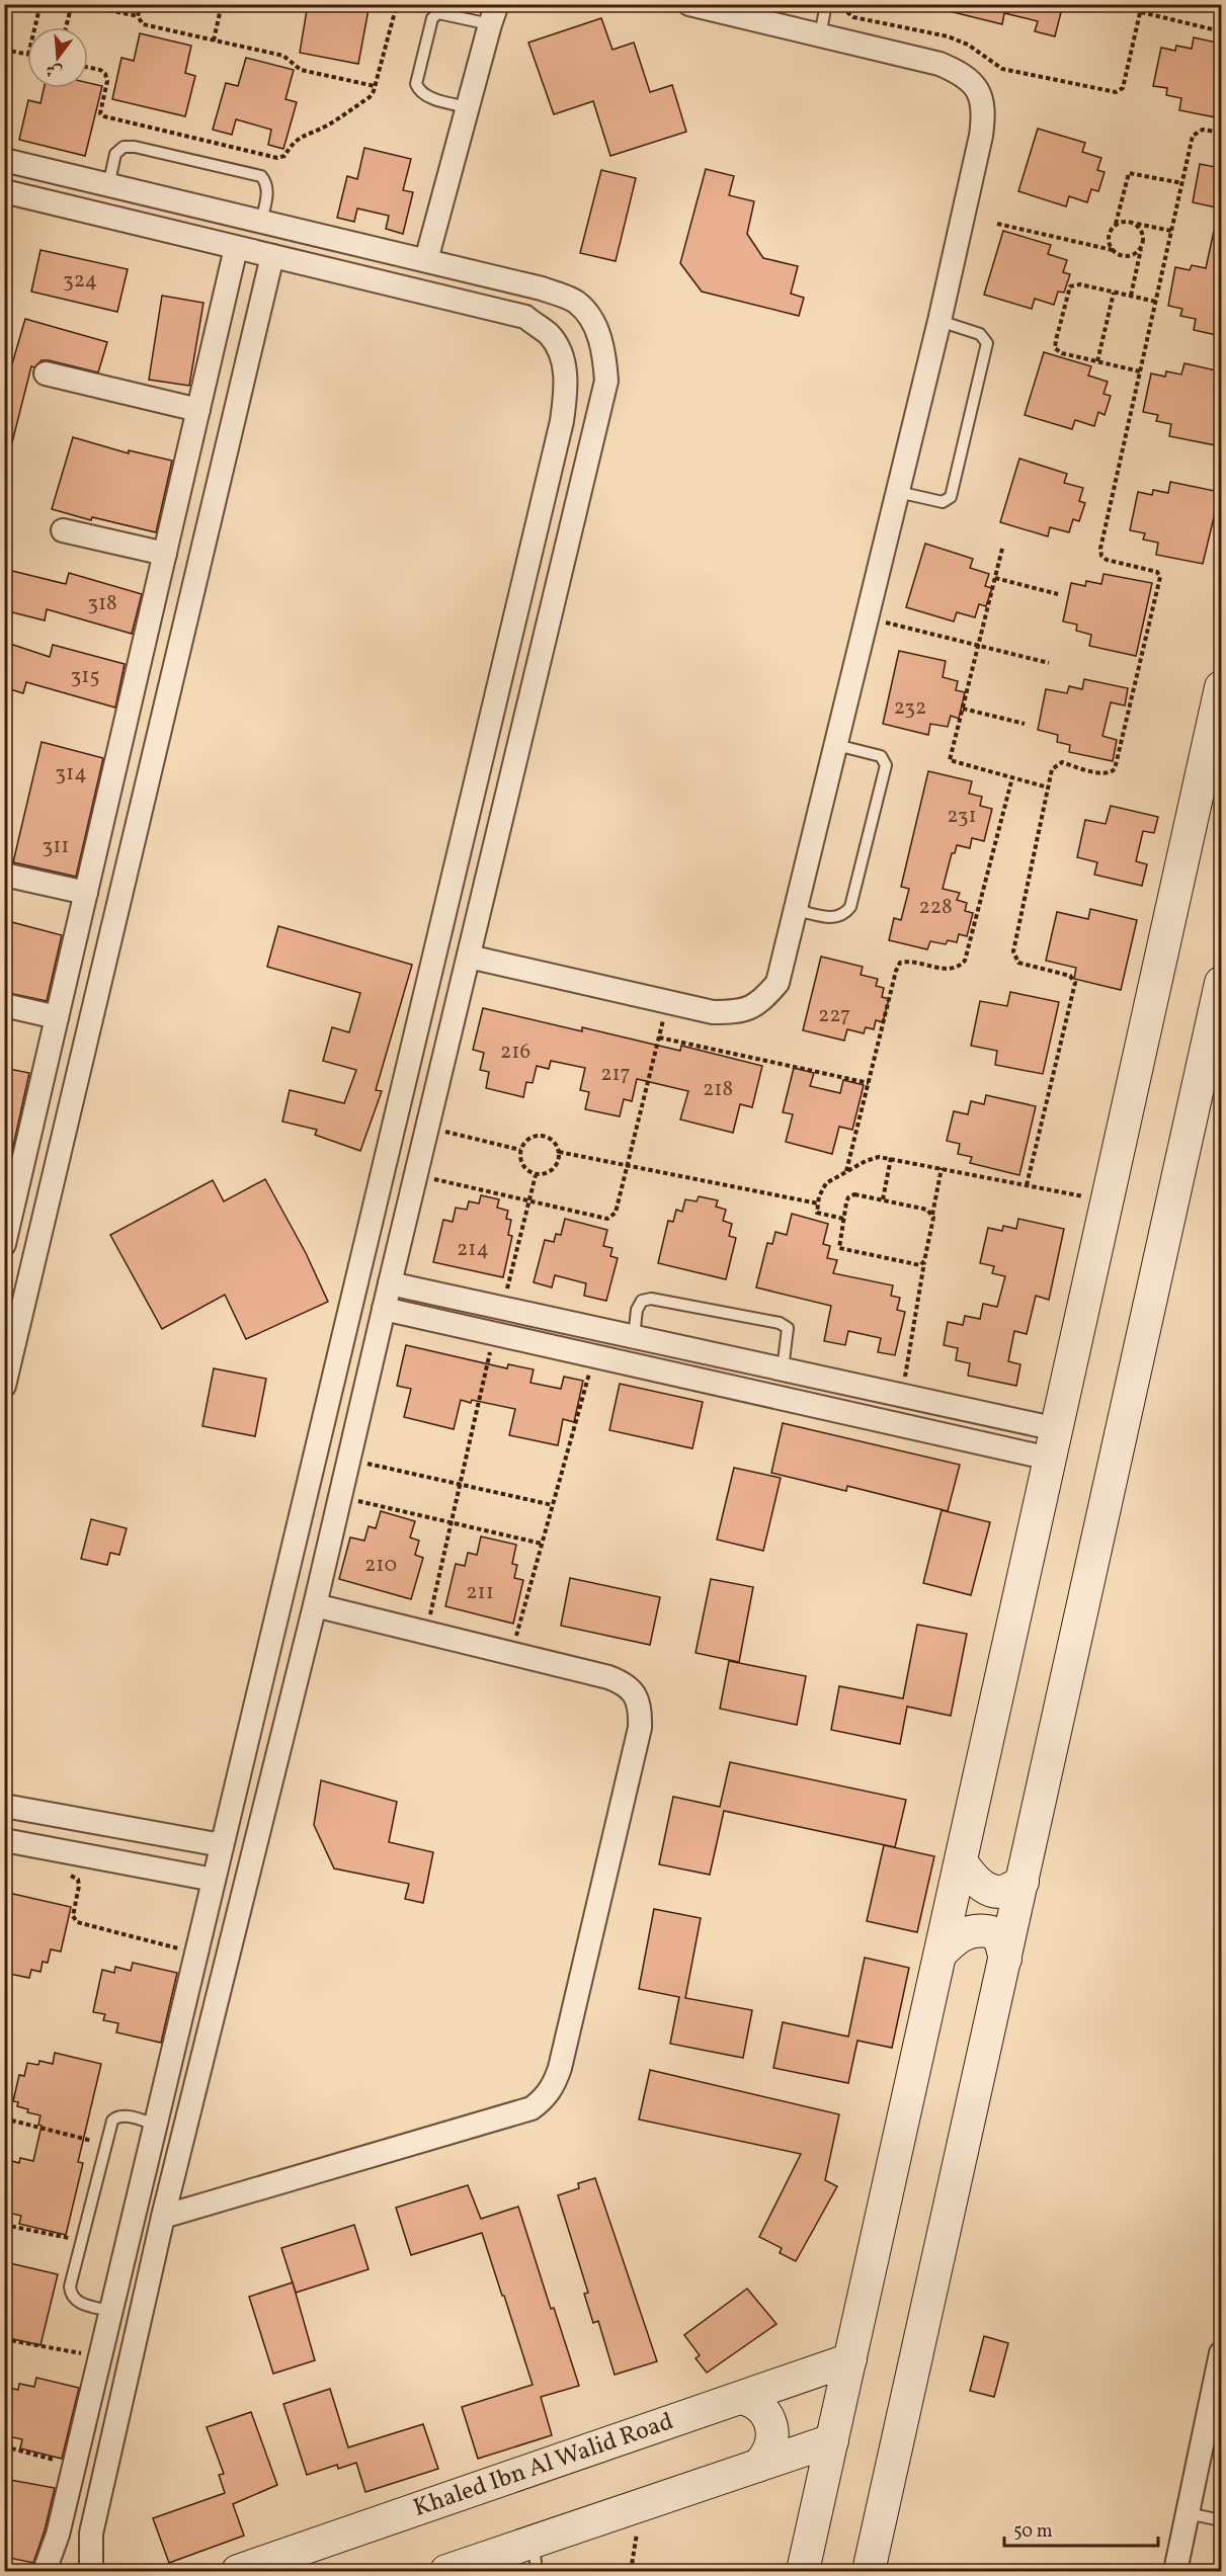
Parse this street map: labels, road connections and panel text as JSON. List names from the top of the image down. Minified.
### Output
{"streets":{"street":["Khaled Ibn Al Walid Road"]},"house_numbers":["324","318","315","232","314","231","311","228","227","216","217","218","214","210","211"],"scale_bar":"50 m","north":"bottom"}
